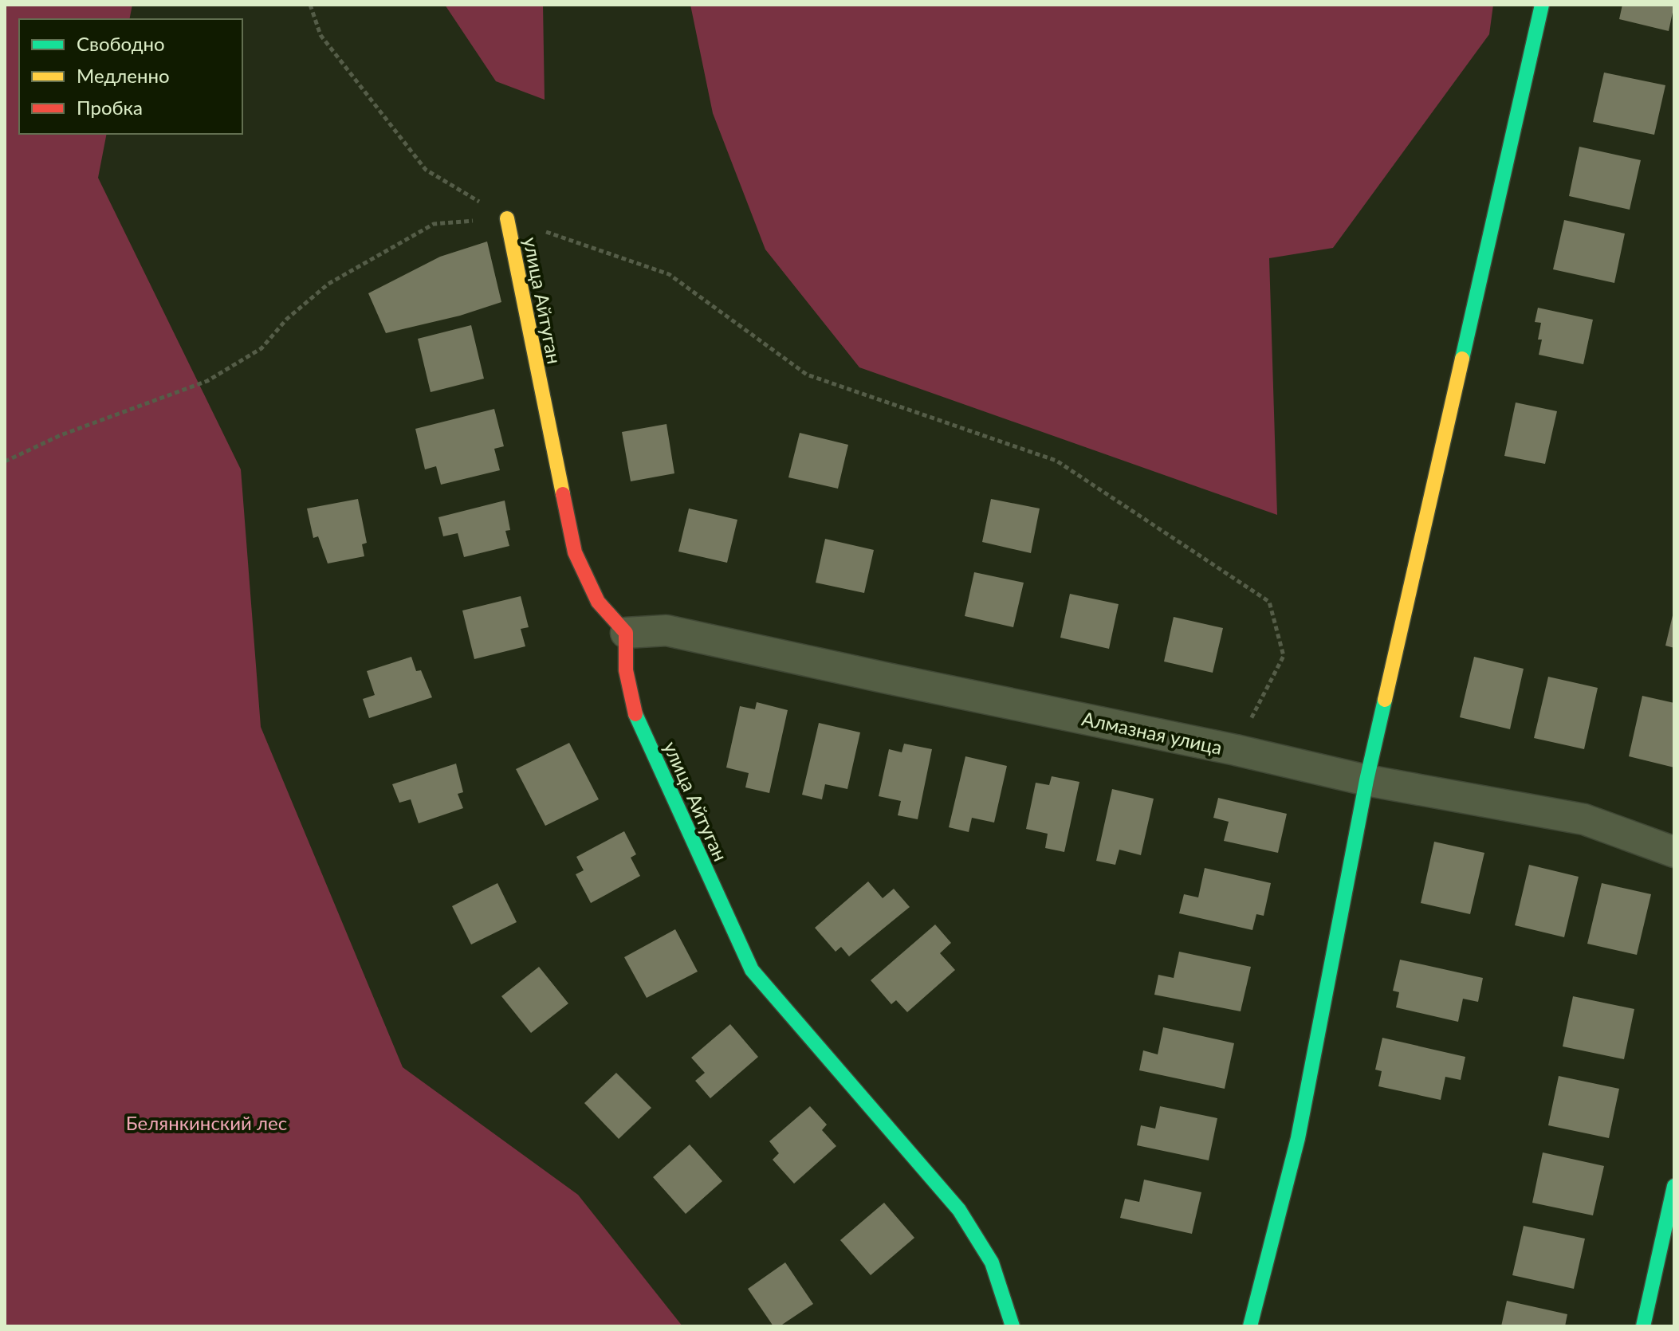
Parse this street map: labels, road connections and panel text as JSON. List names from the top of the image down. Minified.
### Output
{"streets":{"street":["улица Айтуган","Алмазная улица"]},"crossings":[["улица Айтуган","Алмазная улица"]],"parks":["Белянкинский лес"],"legend":["Свободно","Медленно","Пробка"]}
